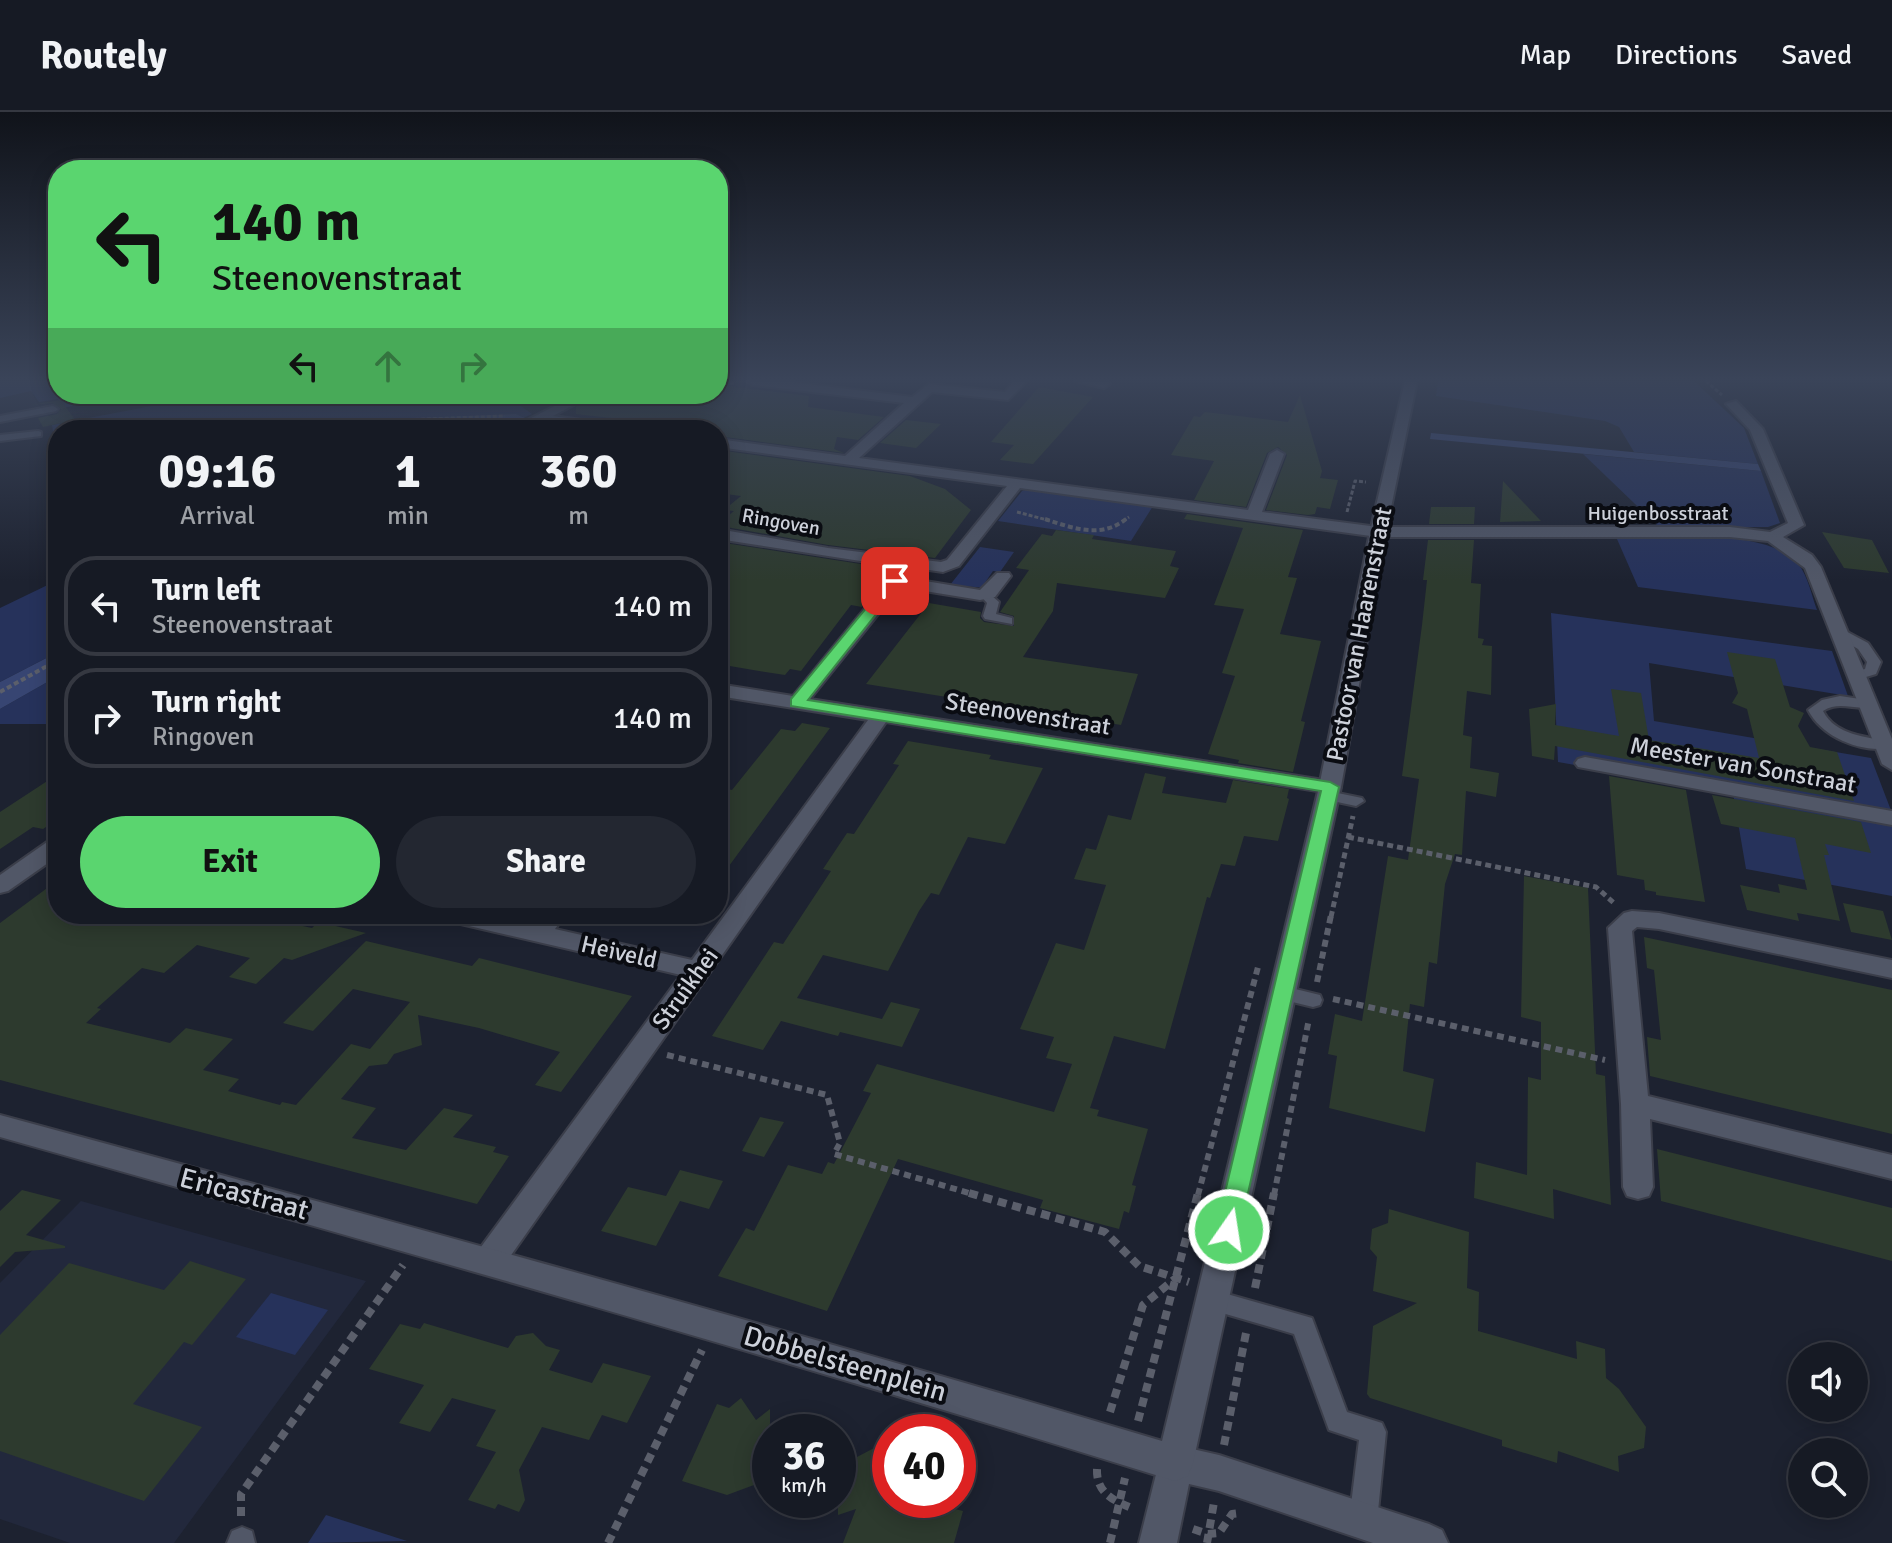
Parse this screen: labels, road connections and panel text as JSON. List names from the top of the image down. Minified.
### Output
{"streets":{"street":["Huigenbosstraat","Ringoven","Pastoor van Haarenstraat","Steenovenstraat","Meester van Sonstraat","Heiveld","Struikhei","Ericastraat","Dobbelsteenplein"]},"crossings":[["Huigenbosstraat","Ringoven"],["Huigenbosstraat","Pastoor van Haarenstraat"],["Pastoor van Haarenstraat","Steenovenstraat"],["Pastoor van Haarenstraat","Dobbelsteenplein"],["Steenovenstraat","Struikhei"],["Heiveld","Struikhei"],["Struikhei","Ericastraat"],["Struikhei","Dobbelsteenplein"],["Ericastraat","Dobbelsteenplein"]],"page":{"header":"Routely","nav":["Map","Directions","Saved"],"turn":["140 m","Steenovenstraat"],"eta":["09:16","Arrival","1","min","360","m"],"list":[{"name":"Turn left","note":"Steenovenstraat","value":"140 m"},{"name":"Turn right","note":"Ringoven","value":"140 m"}],"buttons":["Exit","Share"],"speed":"36 km/h","limit":"40"}}
